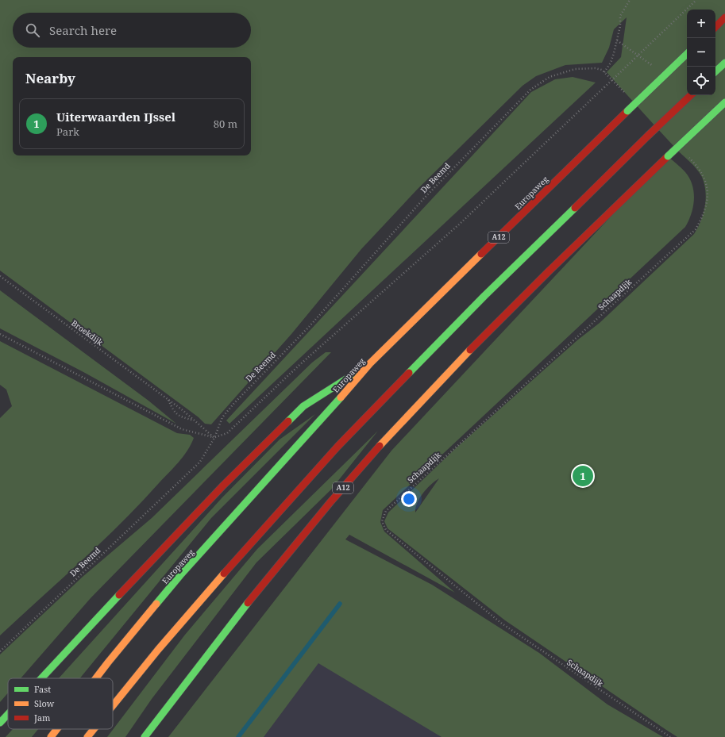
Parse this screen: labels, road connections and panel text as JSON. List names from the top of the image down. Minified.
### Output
{"streets":{"highway":["Europaweg","A12"],"path":["De Beemd","Schaapdijk","Broekdijk"]},"crossings":[["De Beemd","Broekdijk"],["Europaweg","A12"]],"legend":["Fast","Slow","Jam"],"page":{"map_buttons":["+","−"],"search":"Search here","heading":"Nearby","list":[{"mark":"1","name":"Uiterwaarden IJssel","note":"Park","value":"80 m"}],"pins":"1"}}
